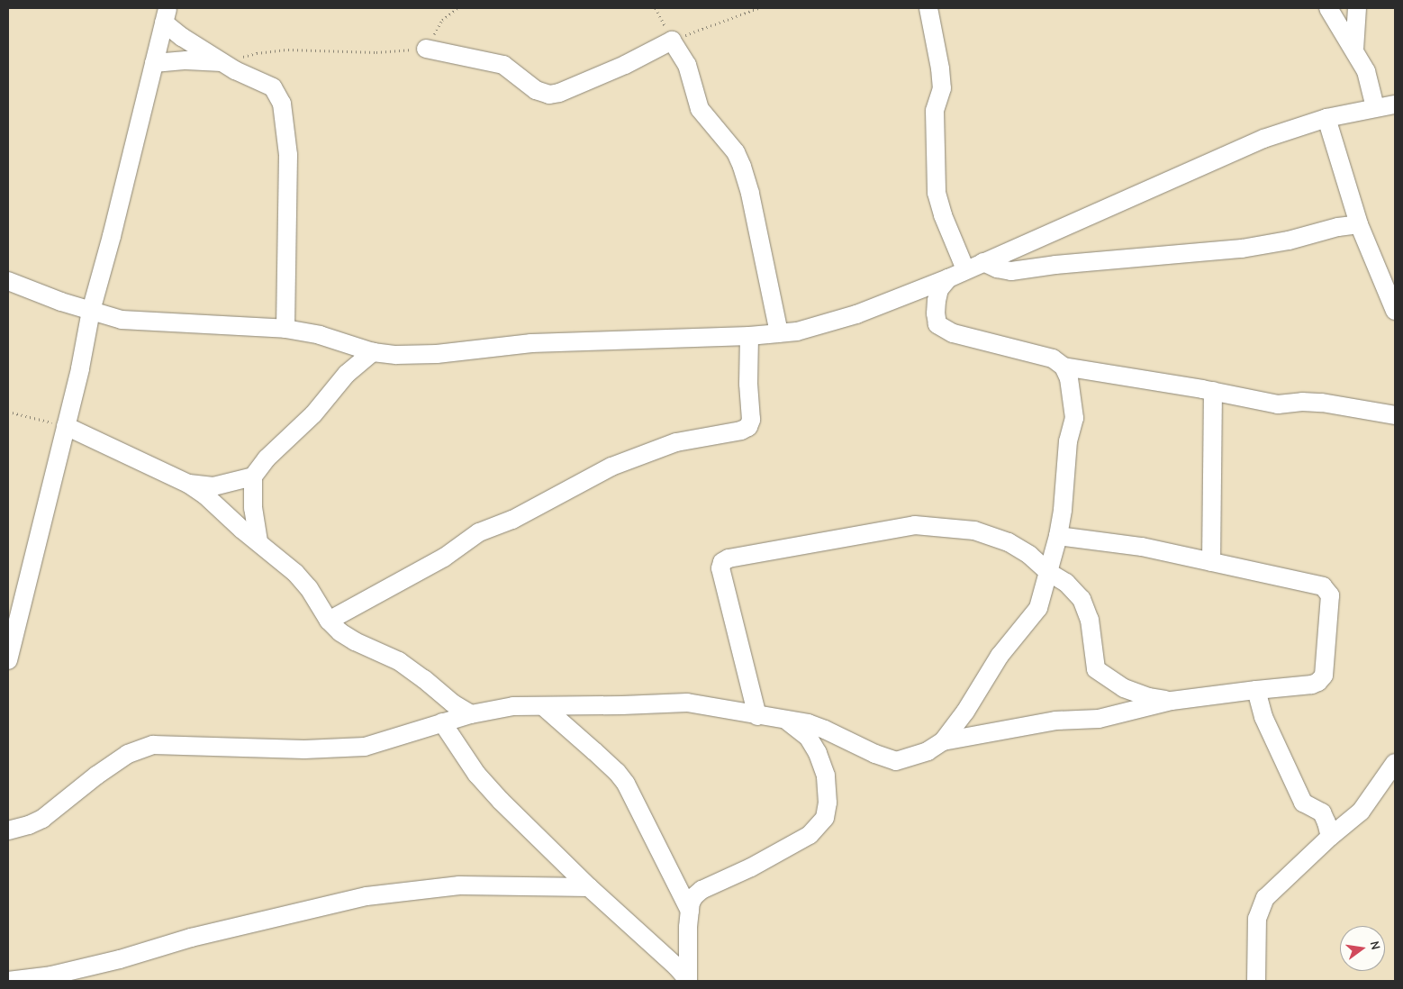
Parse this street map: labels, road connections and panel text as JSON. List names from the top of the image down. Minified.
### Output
{"north":"right"}
